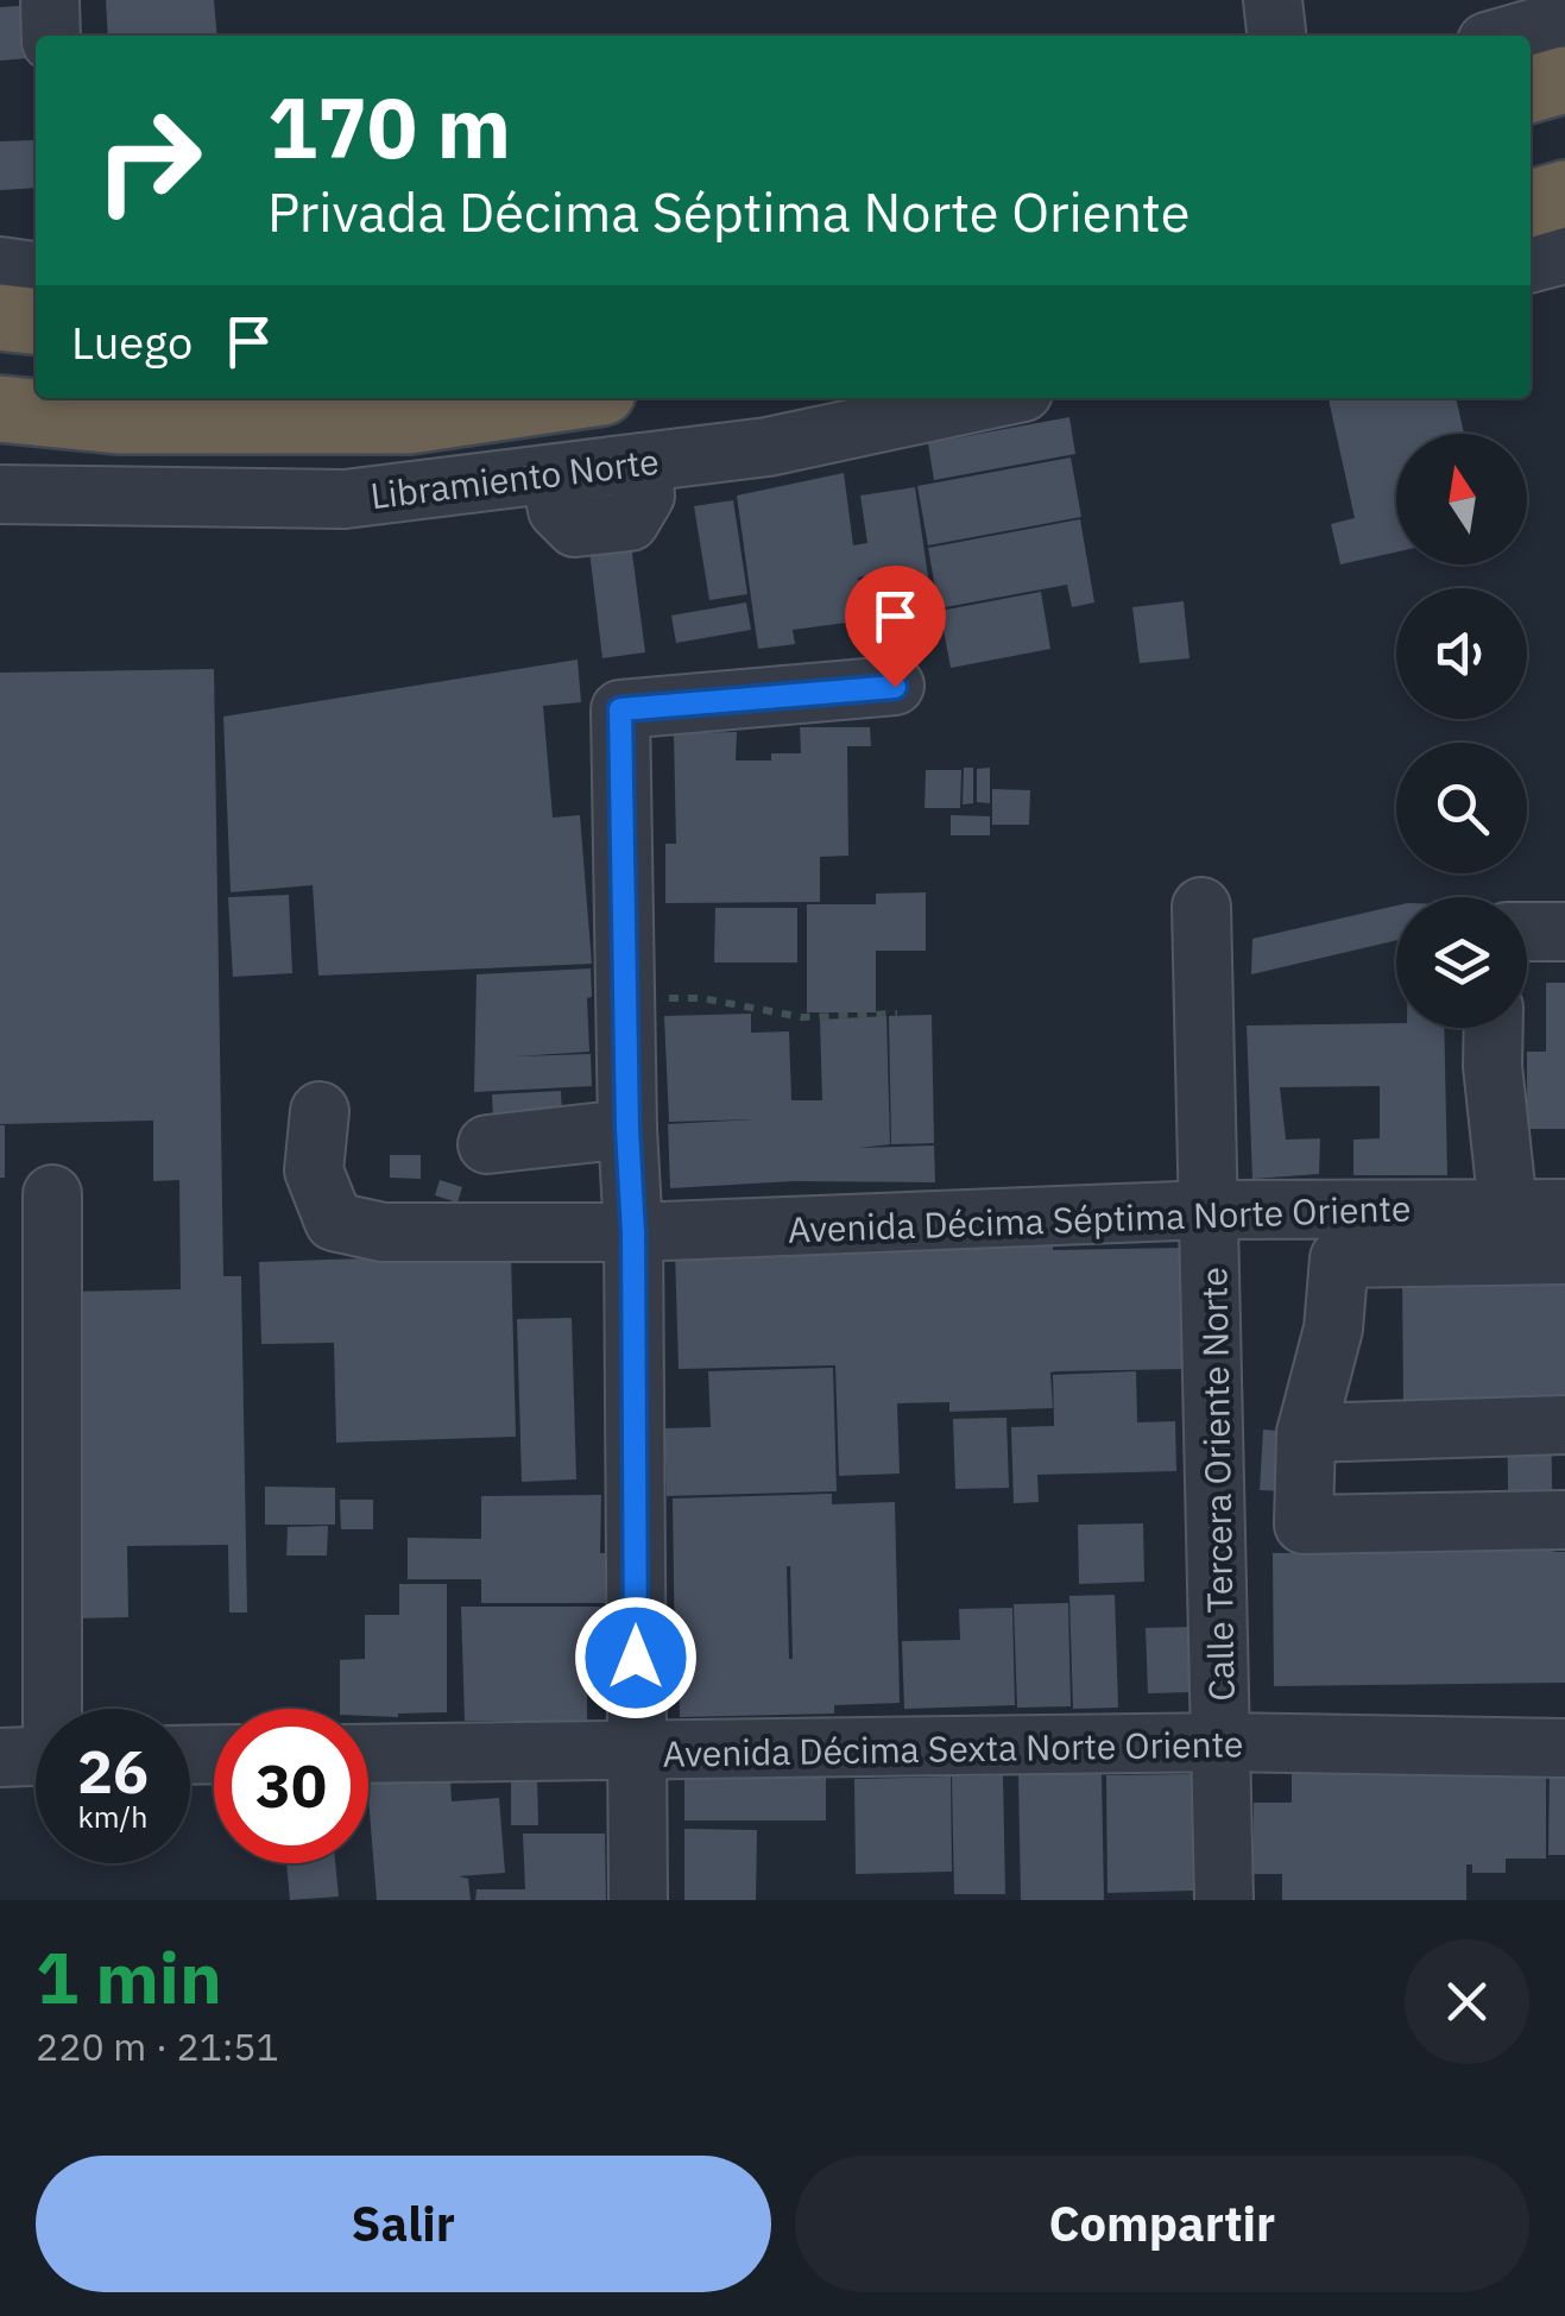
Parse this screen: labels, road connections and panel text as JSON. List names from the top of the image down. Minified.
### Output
{"streets":{"highway":["Libramiento Norte"],"street":["Avenida Décima Séptima Norte Oriente","Calle Tercera Oriente Norte","Avenida Décima Sexta Norte Oriente"]},"crossings":[["Avenida Décima Séptima Norte Oriente","Calle Tercera Oriente Norte"],["Calle Tercera Oriente Norte","Avenida Décima Sexta Norte Oriente"]],"north":"top","page":{"turn":["170 m","Privada Décima Séptima Norte Oriente"],"then":"Luego","speed":"26 km/h","limit":"30","heading":["1 min","220 m · 21:51"],"buttons":["Salir","Compartir"]}}
